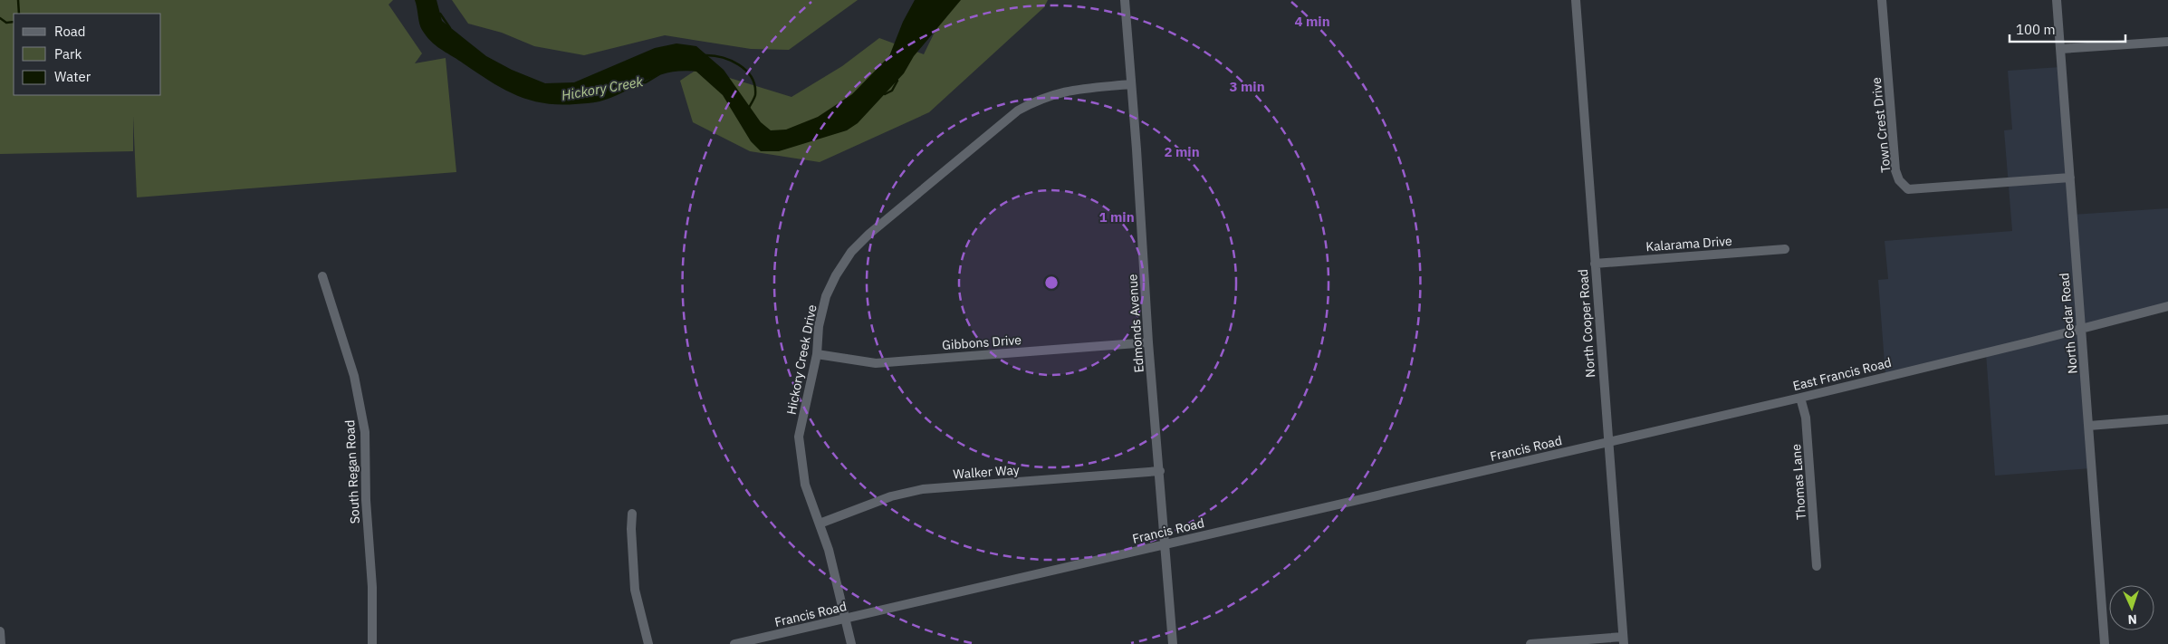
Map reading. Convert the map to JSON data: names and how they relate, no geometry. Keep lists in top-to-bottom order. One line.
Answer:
{"streets":{"street":["Town Crest Drive","Kalarama Drive","Edmonds Avenue","North Cooper Road","North Cedar Road","Gibbons Drive","Hickory Creek Drive","East Francis Road","Francis Road","South Regan Road","Walker Way","Thomas Lane"]},"crossings":[["Town Crest Drive","North Cedar Road"],["Kalarama Drive","North Cooper Road"],["Edmonds Avenue","Gibbons Drive"],["Edmonds Avenue","Hickory Creek Drive"],["Edmonds Avenue","Francis Road"],["Edmonds Avenue","Walker Way"],["North Cooper Road","East Francis Road"],["North Cooper Road","Francis Road"],["North Cedar Road","East Francis Road"],["Gibbons Drive","Hickory Creek Drive"],["Hickory Creek Drive","Francis Road"],["Hickory Creek Drive","Walker Way"],["East Francis Road","Francis Road"],["East Francis Road","Thomas Lane"]],"water":["Hickory Creek"],"legend":["Road","Park","Water"],"scale_bar":"100 m","north":"bottom","rings":["4 min","3 min","2 min","1 min"]}
